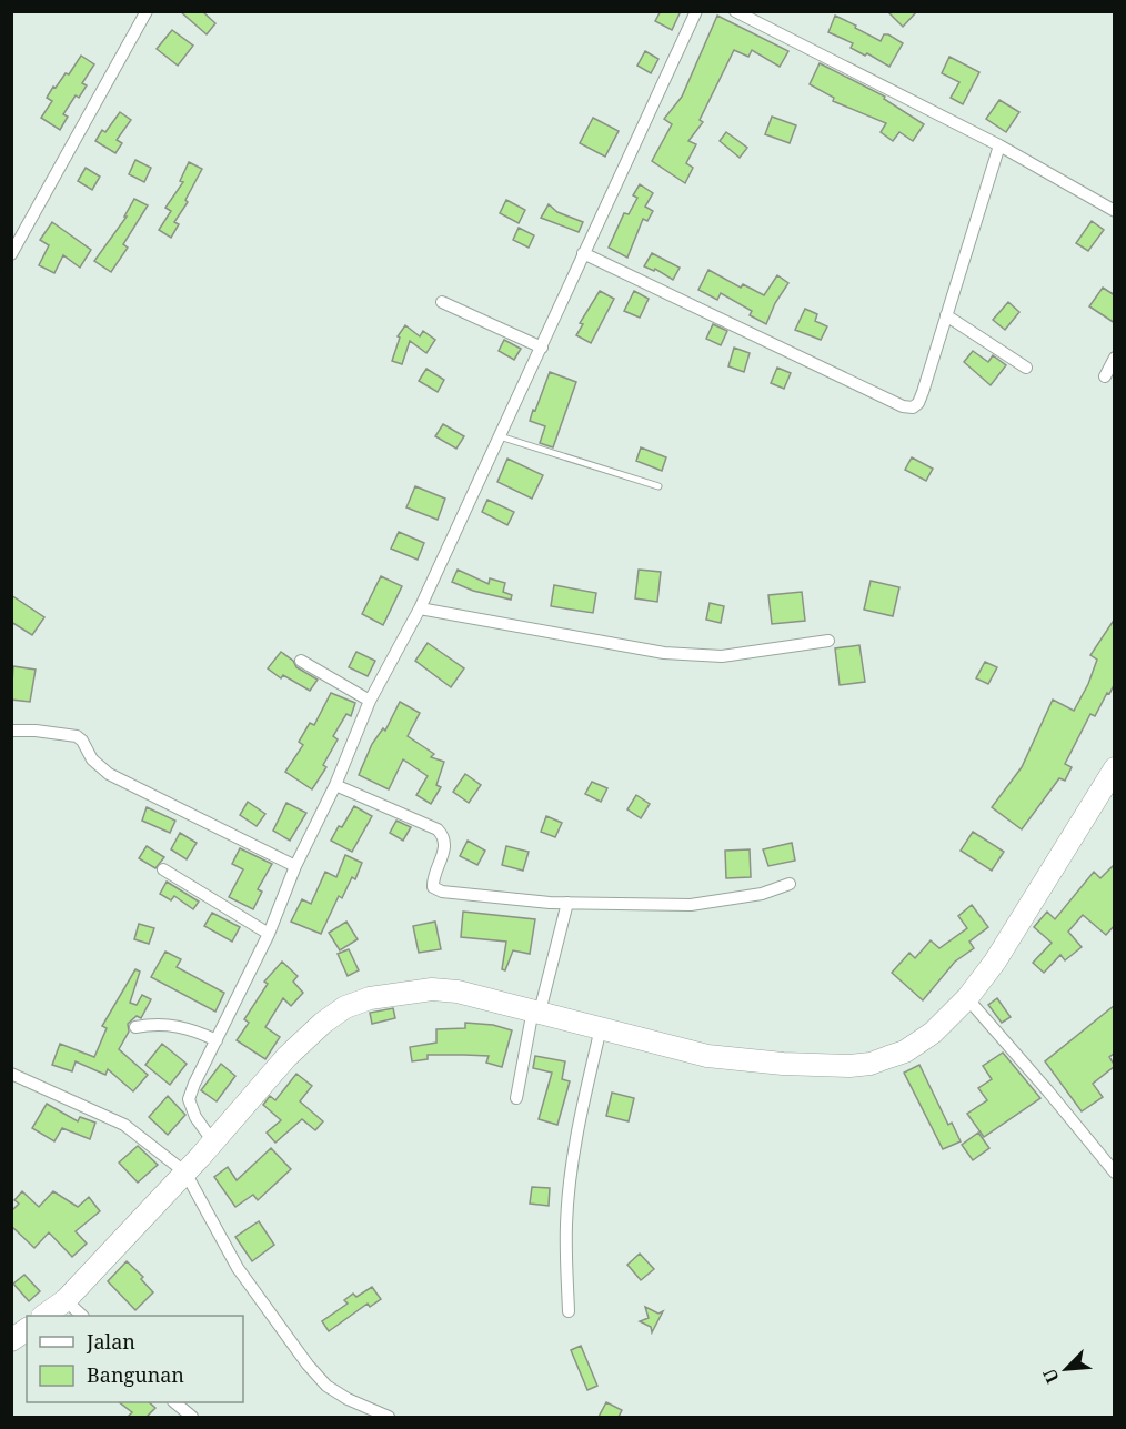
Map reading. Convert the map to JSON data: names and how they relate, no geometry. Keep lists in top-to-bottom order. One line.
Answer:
{"legend":["Jalan","Bangunan"],"north":"bottom left"}
